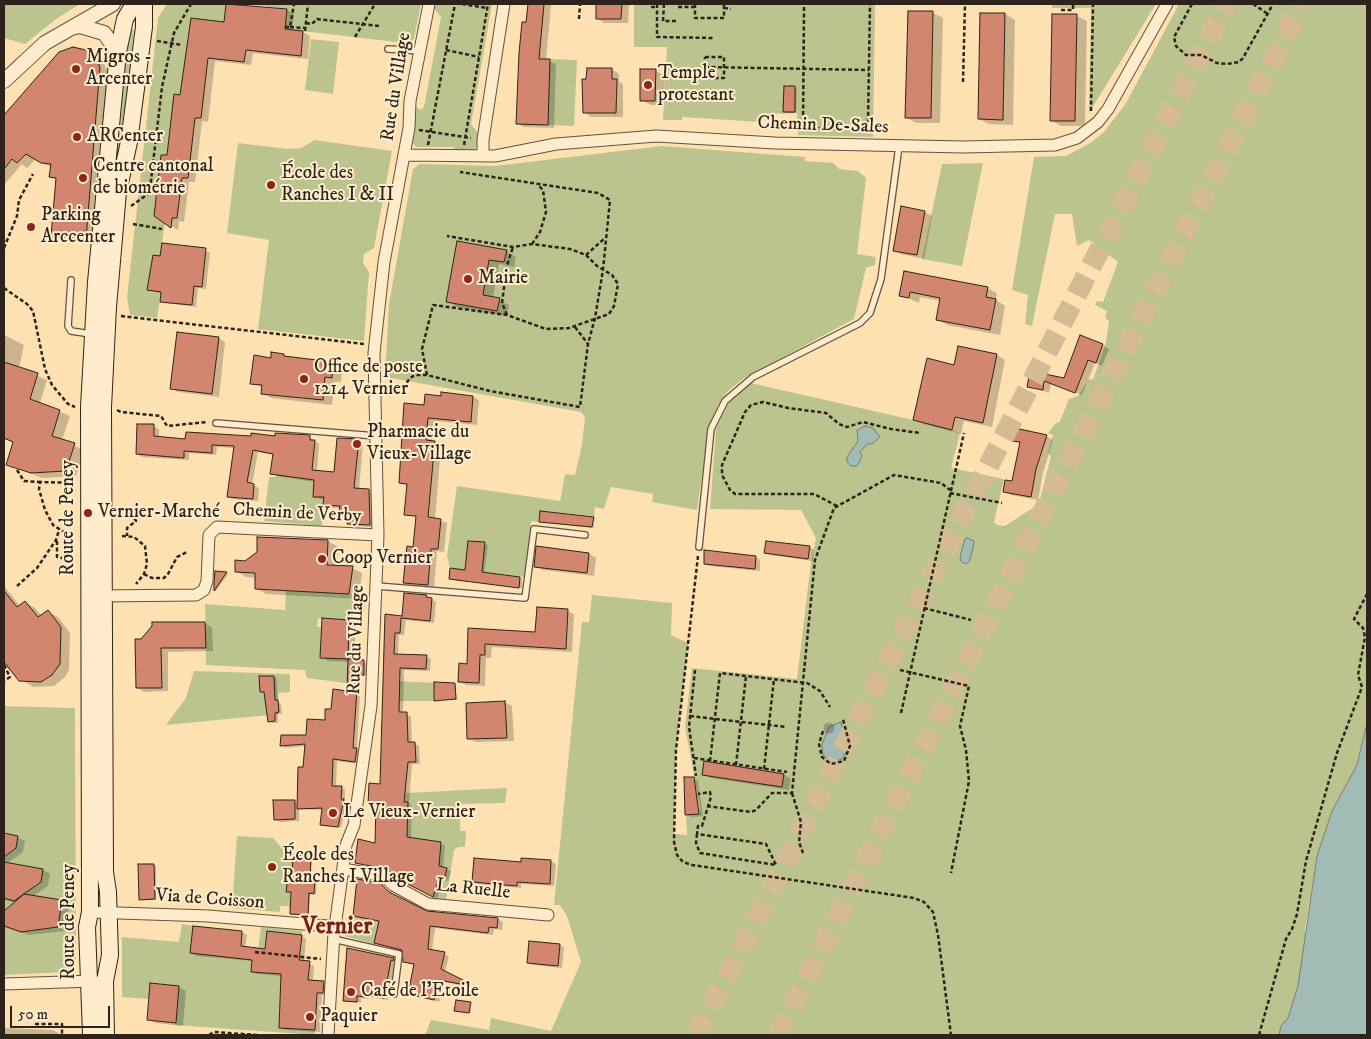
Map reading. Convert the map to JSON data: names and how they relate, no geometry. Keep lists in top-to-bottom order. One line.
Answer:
{"streets":{"main road":["Route de Peney"],"street":["Rue du Village","Chemin De-Sales","Chemin de Verby","La Ruelle","Via de Coisson"]},"crossings":[["Rue du Village","Chemin De-Sales"],["Rue du Village","Chemin de Verby"],["Rue du Village","La Ruelle"],["Rue du Village","Via de Coisson"],["Chemin de Verby","Route de Peney"],["Route de Peney","Via de Coisson"]],"districts":["Vernier"],"places":["Migros - Arcenter","Temple protestant","ARCenter","Centre cantonal de biométrie","École des Ranches I & II","Parking Arccenter","Mairie","Office de poste 1214 Vernier","Pharmacie du Vieux-Village","Vernier-Marché","Coop Vernier","Le Vieux-Vernier","École des Ranches I Village","Café de l'Etoile","Paquier"],"scale_bar":"50 m"}
